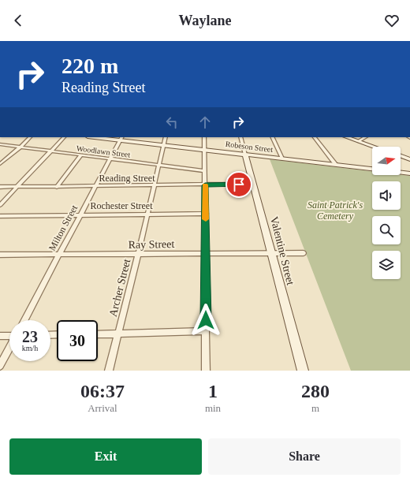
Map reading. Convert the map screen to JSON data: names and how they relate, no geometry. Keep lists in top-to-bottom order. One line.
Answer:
{"streets":{"main road":["Robeson Street","Valentine Street"],"street":["Woodlawn Street","Reading Street","Rochester Street","Milton Street","Ray Street","Archer Street"]},"crossings":[["Robeson Street","Milton Street"],["Robeson Street","Valentine Street"],["Robeson Street","Archer Street"],["Woodlawn Street","Milton Street"],["Woodlawn Street","Archer Street"],["Reading Street","Milton Street"],["Reading Street","Valentine Street"],["Reading Street","Archer Street"],["Rochester Street","Milton Street"],["Rochester Street","Archer Street"],["Milton Street","Ray Street"],["Ray Street","Valentine Street"],["Ray Street","Archer Street"]],"parks":["Saint Patrick's Cemetery"],"north":"right","page":{"header":"Waylane","turn":["220 m","Reading Street"],"speed":"23 km/h","limit":"30","eta":["06:37","Arrival","1","min","280","m"],"buttons":["Exit","Share"]}}
